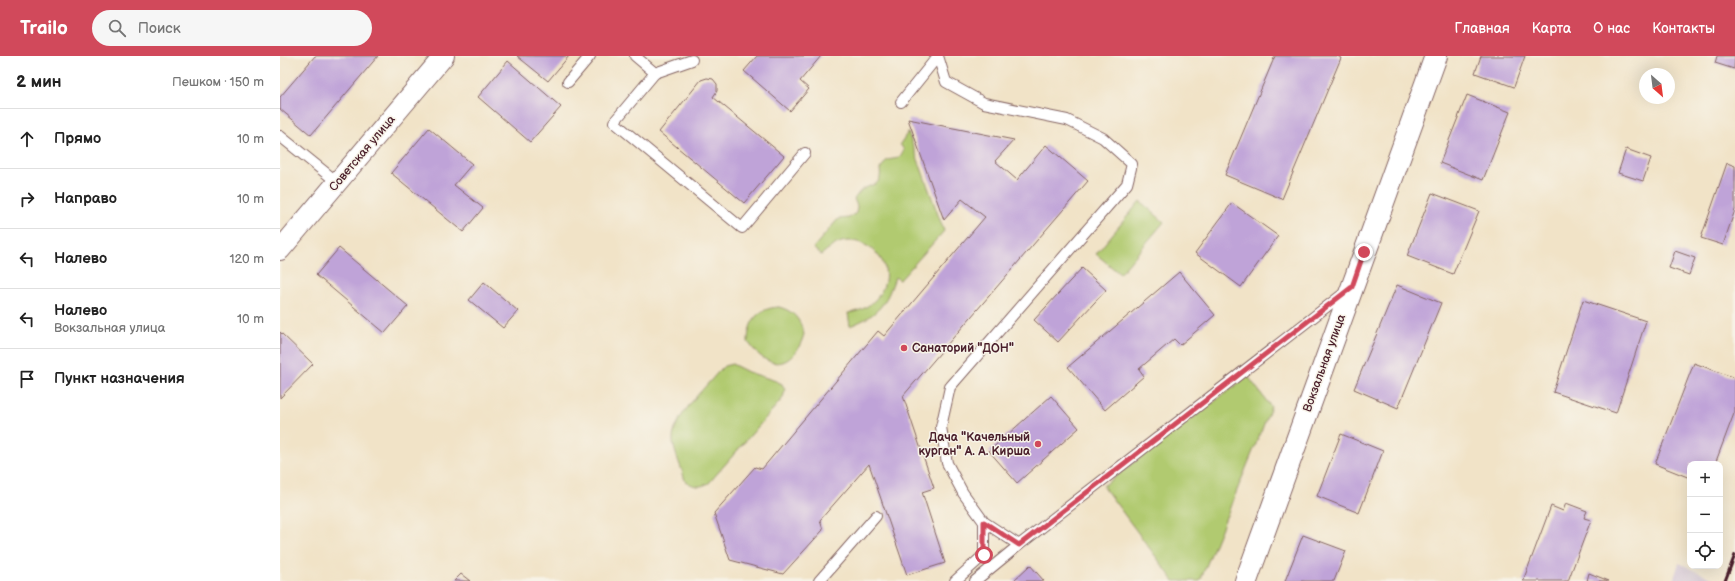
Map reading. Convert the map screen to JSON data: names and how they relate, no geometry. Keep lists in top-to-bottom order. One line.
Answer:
{"streets":{"main road":["Вокзальная улица"],"street":["Советская улица"]},"places":["Санаторий \"ДОН\"","Дача \"Качельный курган\" А. А. Кирша"],"north":"bottom right","page":{"header":"Trailo","search":"Поиск","nav":["Главная","Карта","О нас","Контакты"],"heading":["2 мин","Пешком · 150 m"],"list":[["Прямо","10 m"],["Направо","10 m"],["Налево","120 m"],["Налево","Вокзальная улица","10 m"],"Пункт назначения"],"map_buttons":["+","−"]}}
